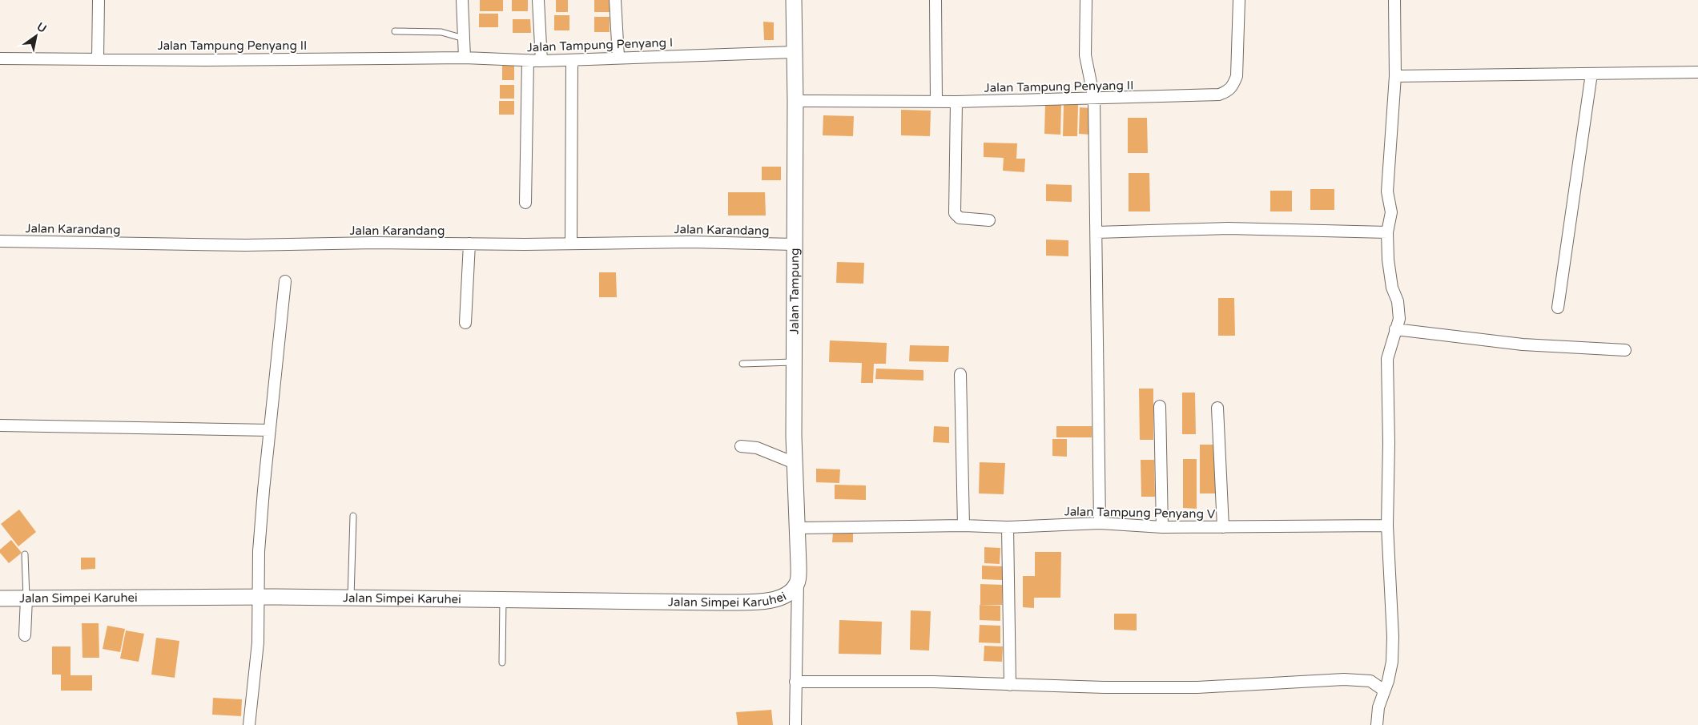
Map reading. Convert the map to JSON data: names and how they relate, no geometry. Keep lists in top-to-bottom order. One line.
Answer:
{"streets":{"main road":["Jalan Tampung","Jalan Simpei Karuhei"],"street":["Jalan Tampung Penyang I","Jalan Tampung Penyang II","Jalan Karandang","Jalan Tampung Penyang V"]},"crossings":[["Jalan Tampung Penyang I","Jalan Tampung Penyang II"],["Jalan Tampung Penyang I","Jalan Tampung"],["Jalan Tampung Penyang II","Jalan Tampung"],["Jalan Karandang","Jalan Tampung"],["Jalan Tampung","Jalan Tampung Penyang V"],["Jalan Tampung","Jalan Simpei Karuhei"]],"north":"top right"}
